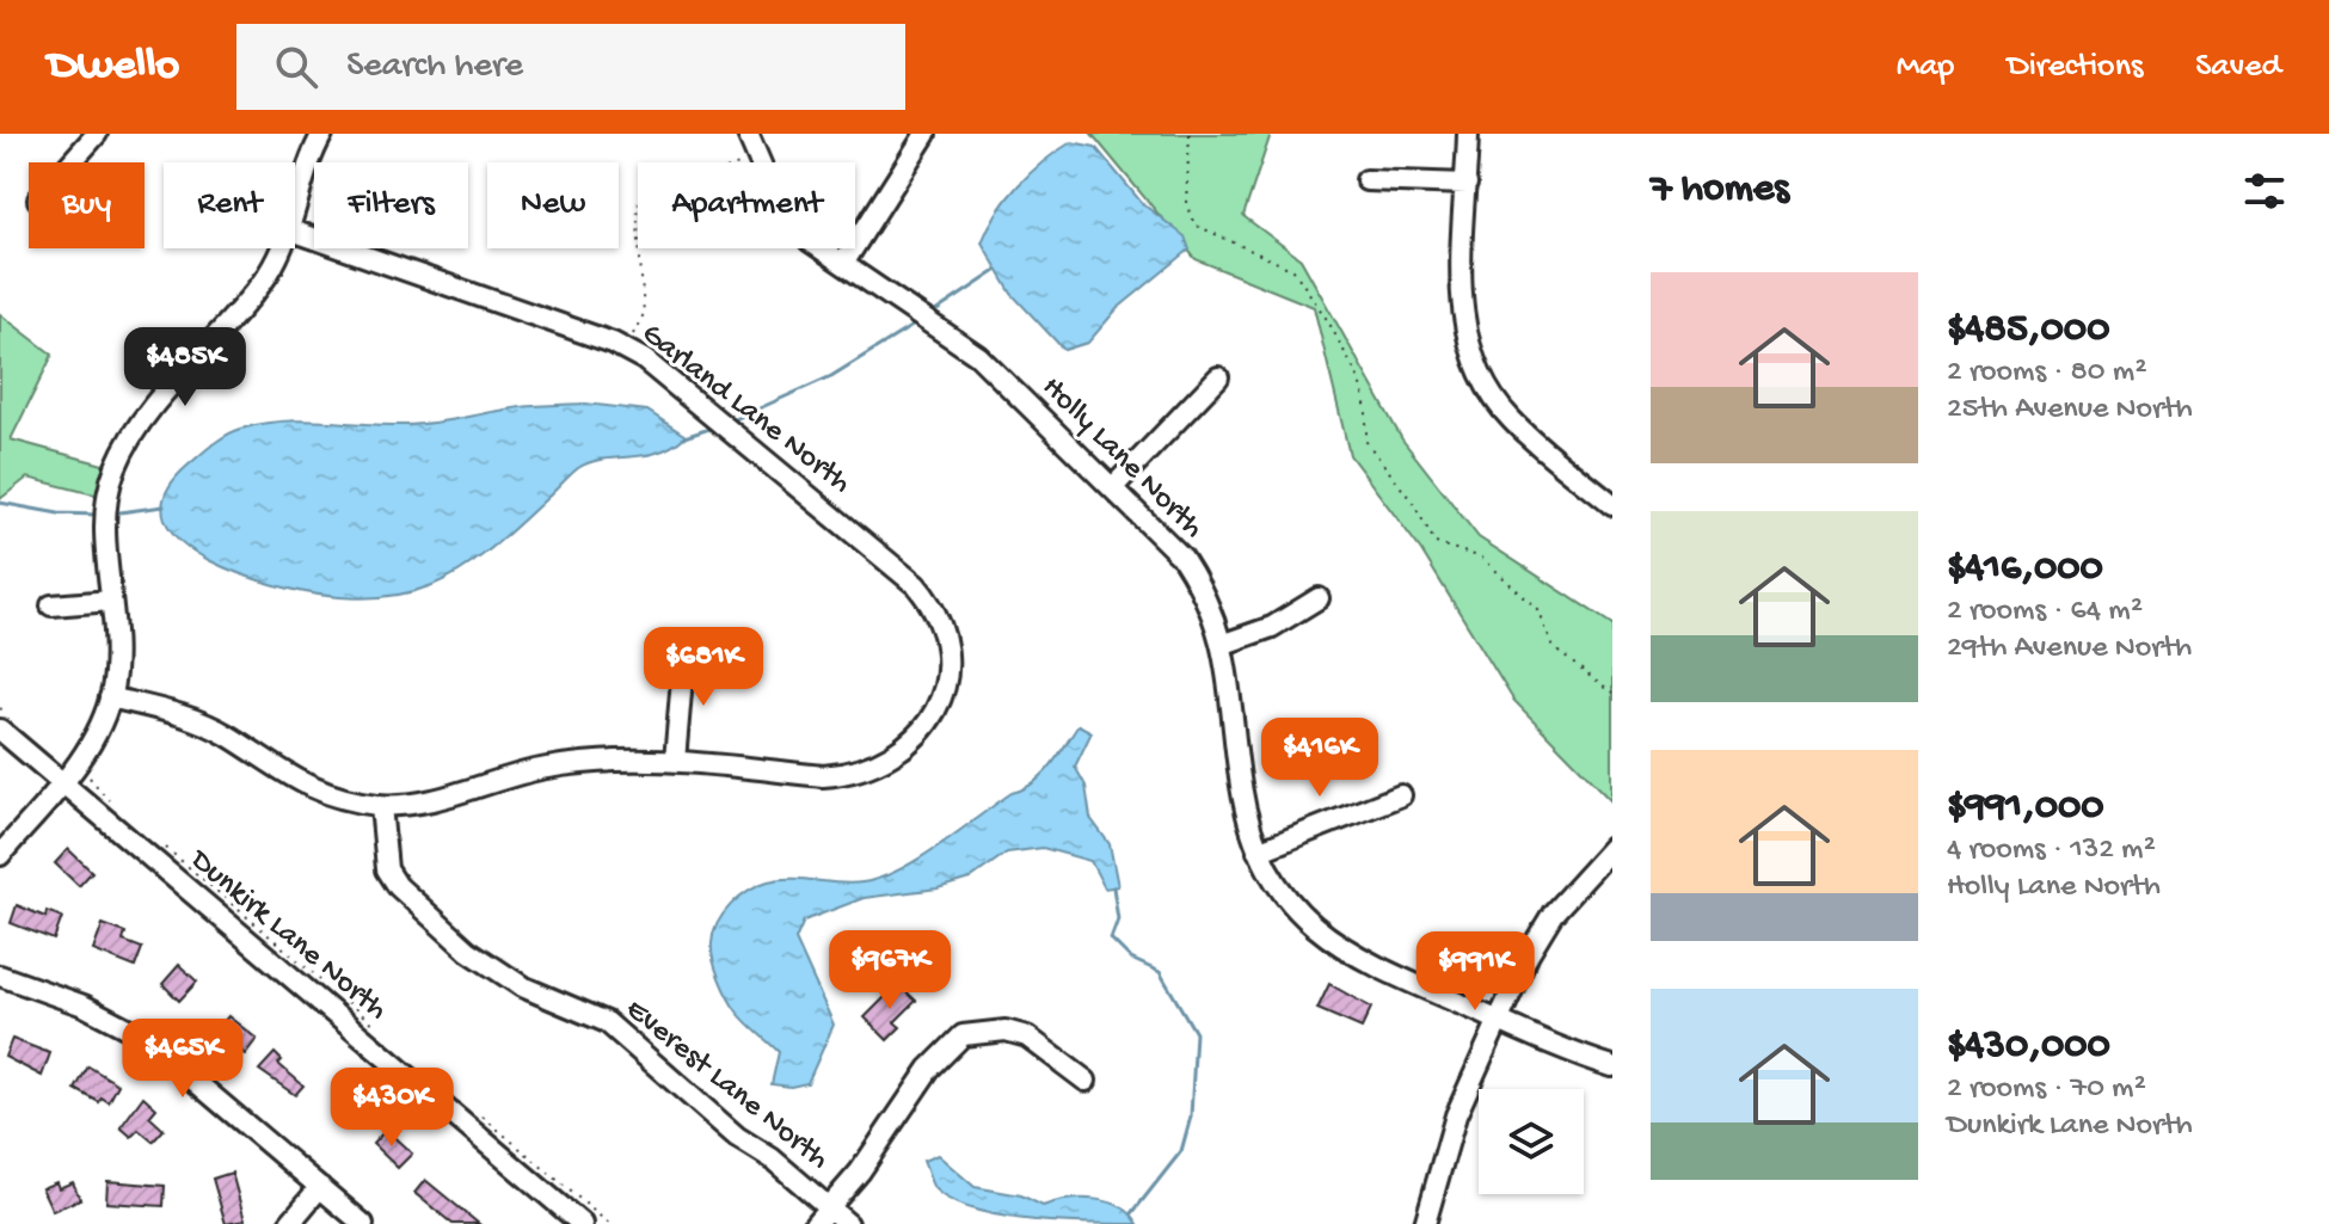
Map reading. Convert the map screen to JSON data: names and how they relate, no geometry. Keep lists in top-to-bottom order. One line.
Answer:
{"streets":{"street":["Garland Lane North","Holly Lane North","Dunkirk Lane North","Everest Lane North"]},"page":{"header":"Dwello","search":"Search here","nav":["Map","Directions","Saved"],"heading":"7 homes","chip":["Buy","Rent","Filters","New","Apartment"],"list":[{"name":"$485,000","note":"2 rooms · 80 m² · 25th Avenue North"},{"name":"$416,000","note":"2 rooms · 64 m² · 29th Avenue North"},{"name":"$991,000","note":"4 rooms · 132 m² · Holly Lane North"},{"name":"$430,000","note":"2 rooms · 70 m² · Dunkirk Lane North"}],"price":["$485K","$681K","$416K","$967K","$991K","$465K","$430K"]}}
